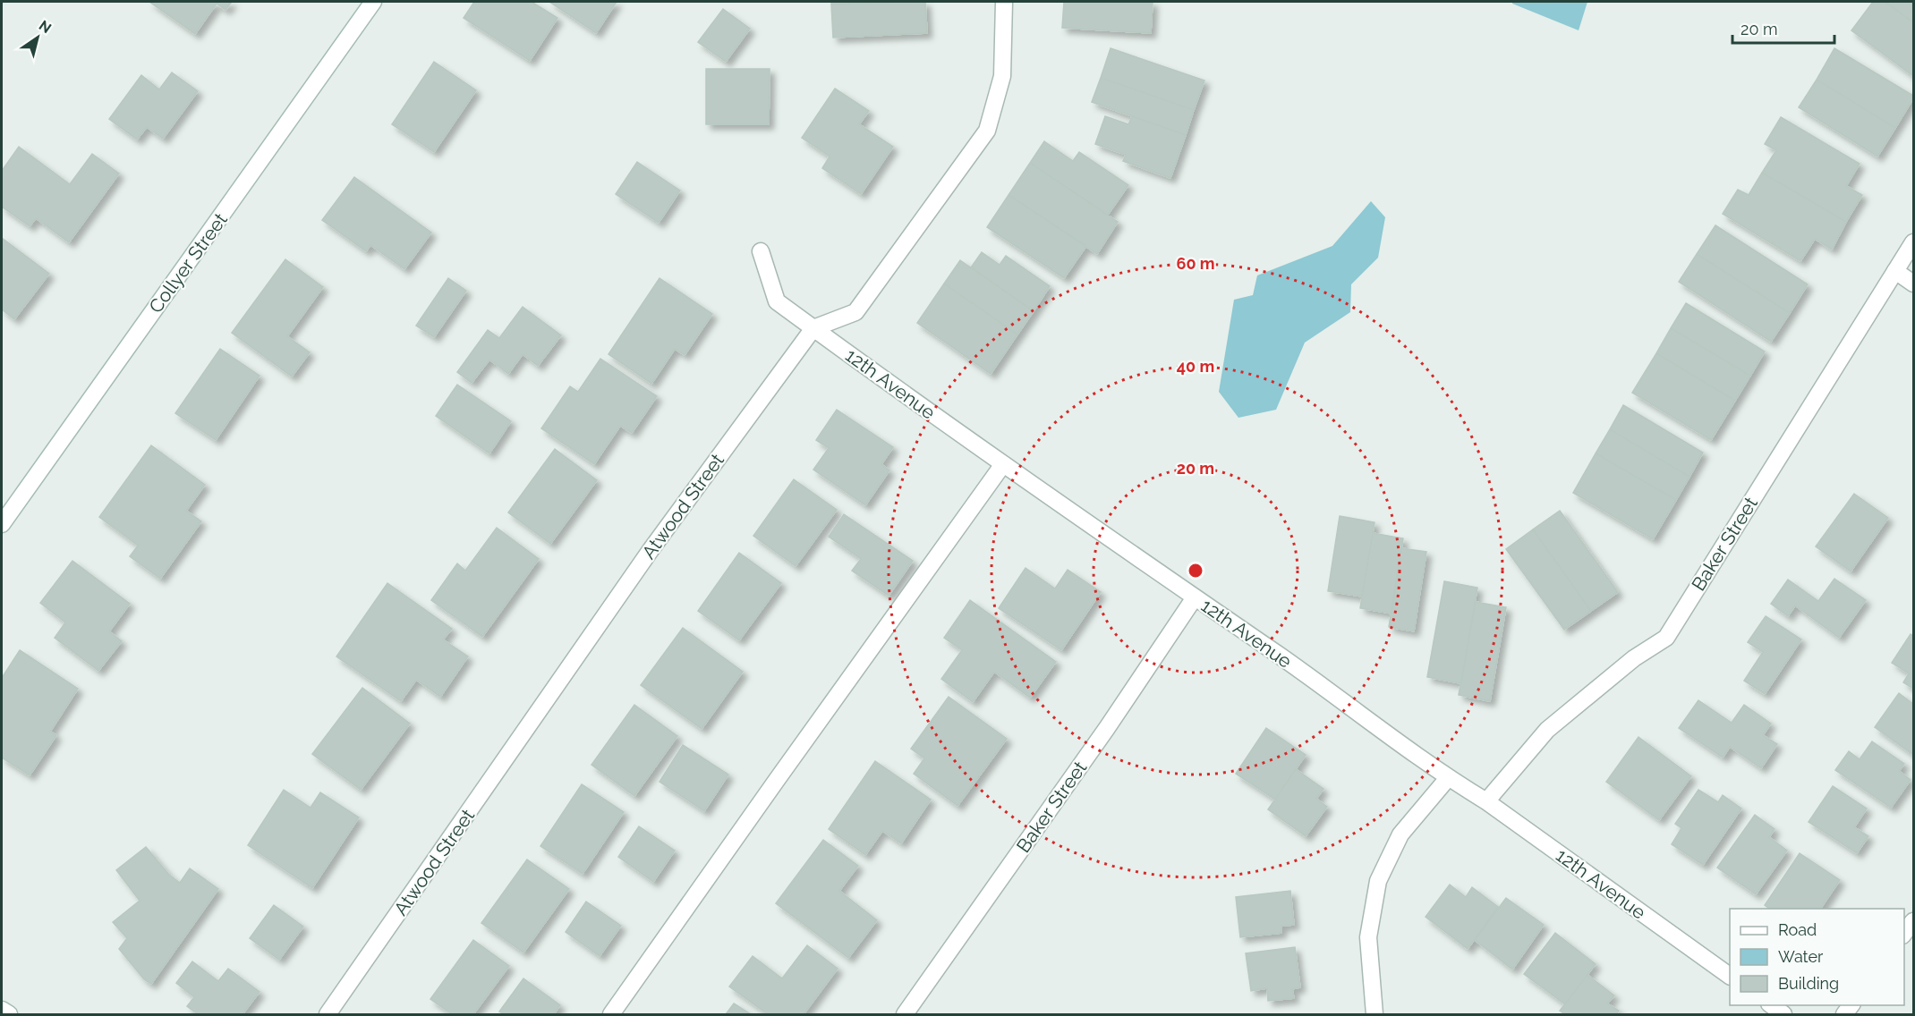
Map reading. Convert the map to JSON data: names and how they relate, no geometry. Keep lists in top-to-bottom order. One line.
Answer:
{"streets":{"street":["Collyer Street","12th Avenue","Atwood Street","Baker Street"]},"crossings":[["12th Avenue","Atwood Street"],["12th Avenue","Baker Street"]],"legend":["Road","Water","Building"],"scale_bar":"20 m","north":"top right","rings":["60 m","40 m","20 m"]}
